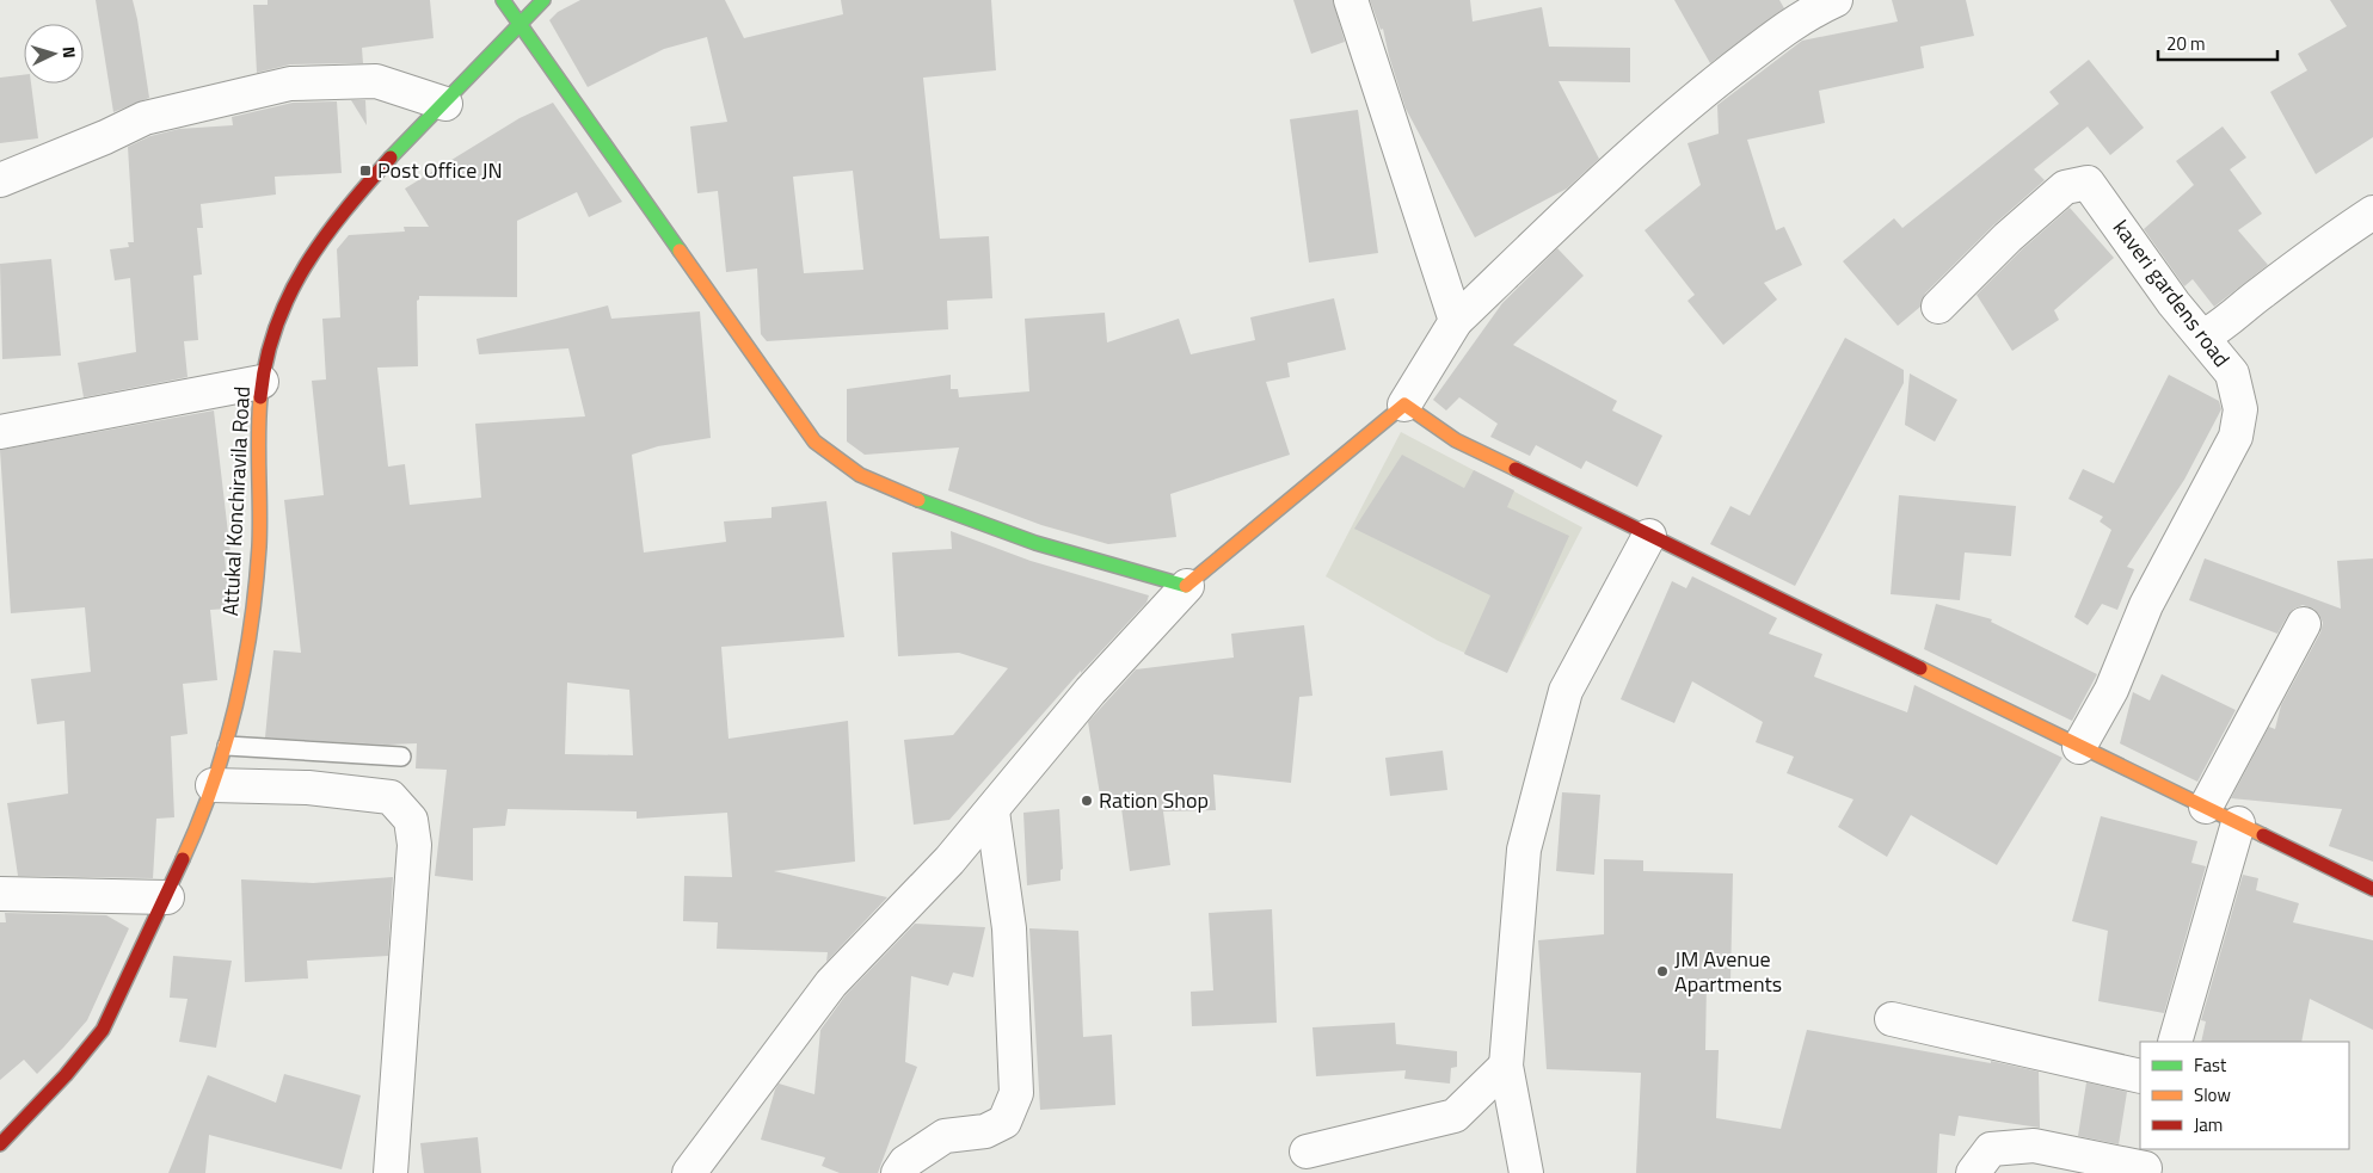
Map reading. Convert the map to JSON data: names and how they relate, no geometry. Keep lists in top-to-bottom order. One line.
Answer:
{"streets":{"street":["kaveri gardens road","Attukal Konchiravila Road"]},"places":{"transit":["Post Office JN"],"other":["Ration Shop","JM Avenue Apartments"]},"legend":["Fast","Slow","Jam"],"scale_bar":"20 m","north":"right"}
